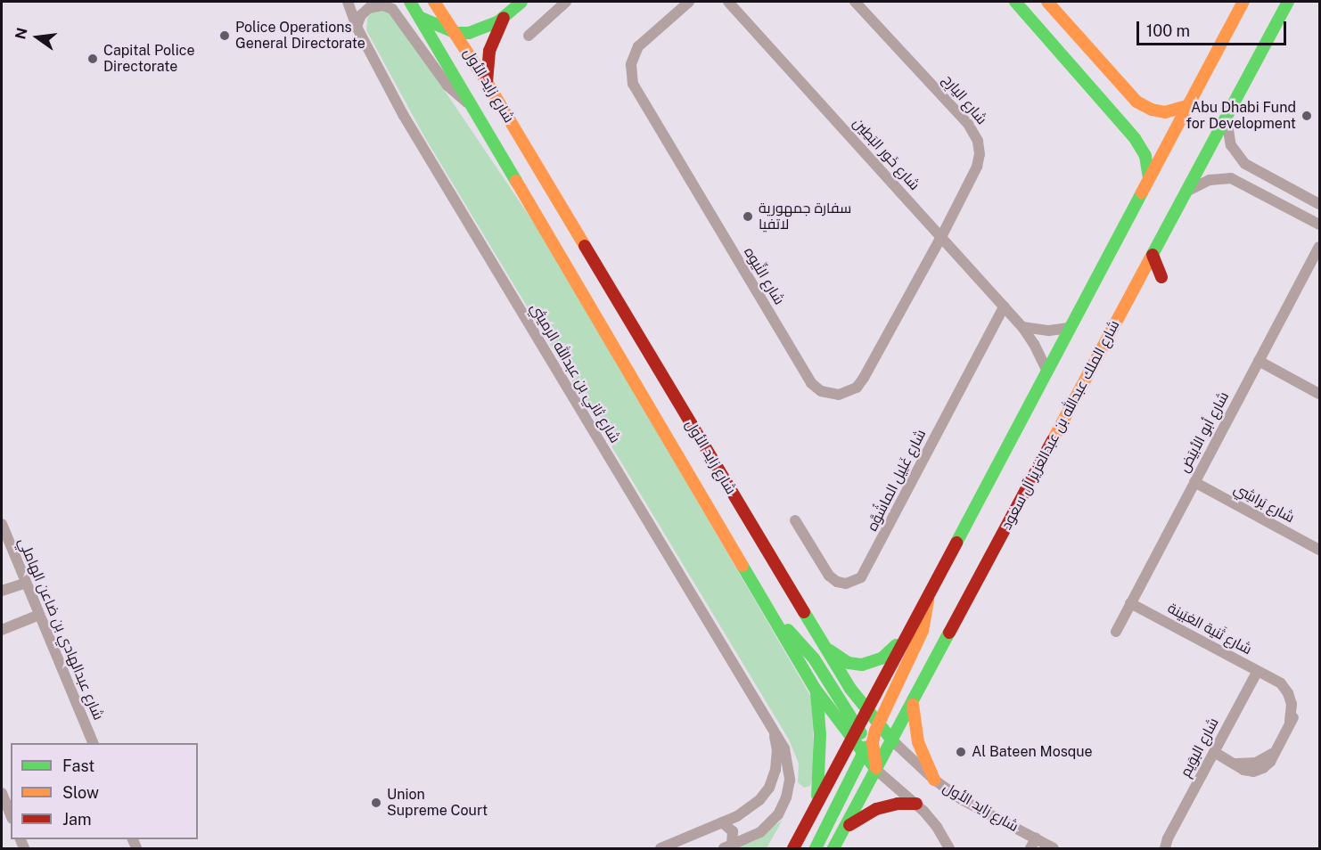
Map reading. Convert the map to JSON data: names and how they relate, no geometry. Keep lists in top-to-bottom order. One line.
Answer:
{"streets":{"main road":["شارع زايد الأول","شارع الملك عبدالله بن عبدالعزيز آل سعود"],"street":["شارع اليارِح","شارع خَور البَطِين","شارع النِّيوه","شارع ثاني بن عبدالله الرميثي","شارع أبو الأبيَض","شارع غَلِيل الماشُوَّه","شارع بَراشِي","شارع عبدالهادي بن ضاعن الهاملي","شارع ثَنية الغبَينة","شارع البوَيم"]},"crossings":[["شارع زايد الأول","شارع الملك عبدالله بن عبدالعزيز آل سعود"],["شارع اليارِح","شارع خَور البَطِين"],["شارع اليارِح","شارع النِّيوه"],["شارع خَور البَطِين","شارع النِّيوه"],["شارع خَور البَطِين","شارع غَلِيل الماشُوَّه"],["شارع أبو الأبيَض","شارع بَراشِي"],["شارع أبو الأبيَض","شارع ثَنية الغبَينة"],["شارع ثَنية الغبَينة","شارع البوَيم"]],"places":["Police Operations General Directorate","Capital Police Directorate","Abu Dhabi Fund for Development","سفارة جمهورية لاتفيا","Al Bateen Mosque","Union Supreme Court"],"legend":["Fast","Slow","Jam"],"scale_bar":"100 m","north":"left"}
